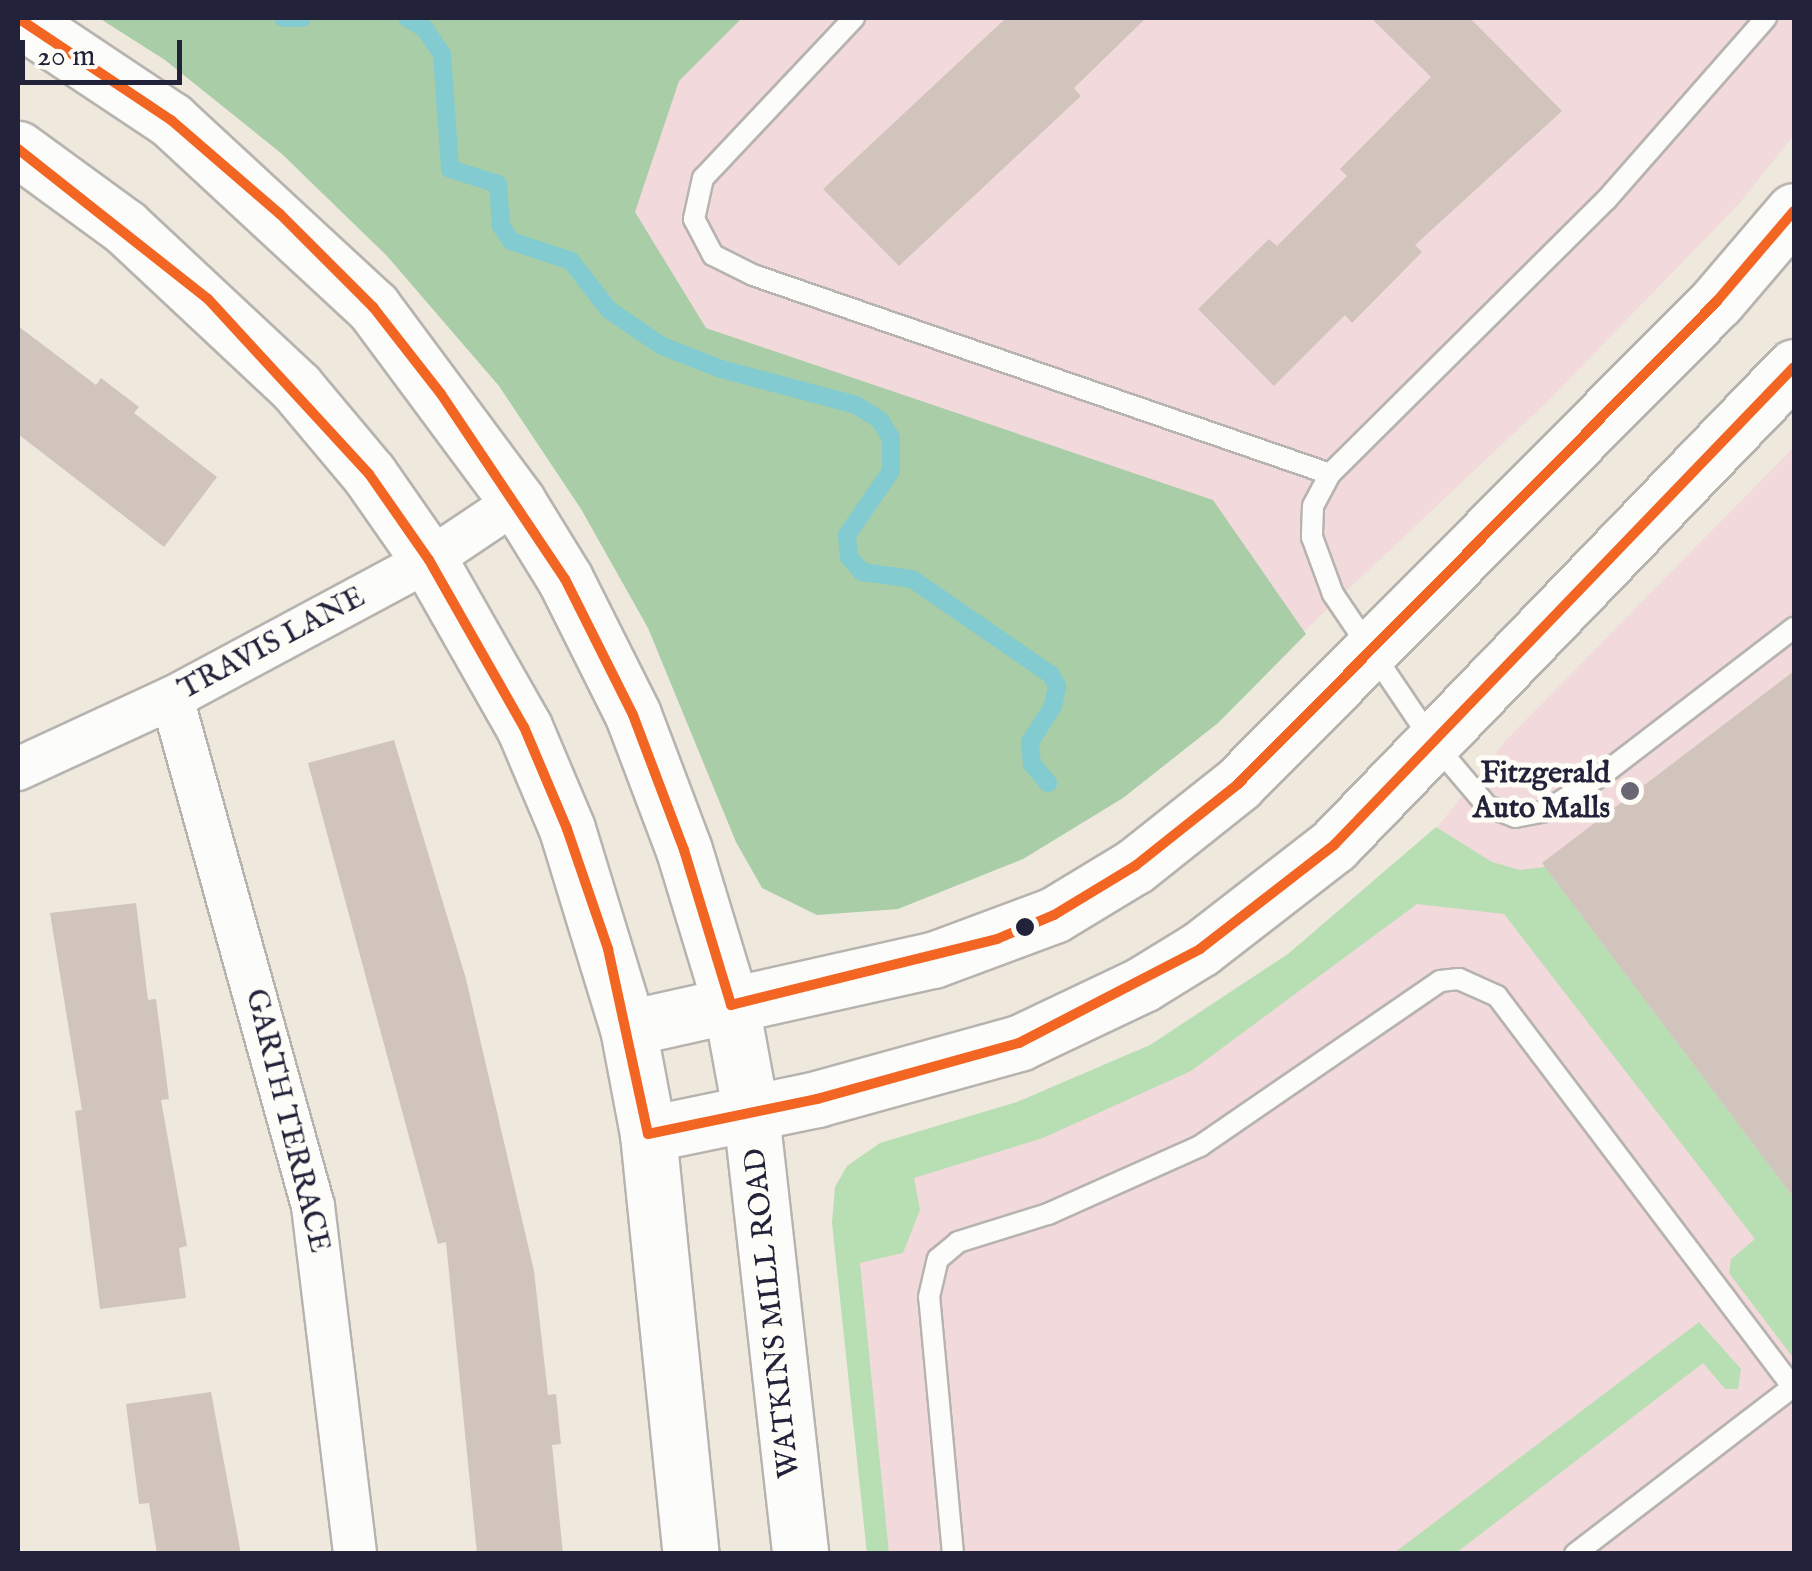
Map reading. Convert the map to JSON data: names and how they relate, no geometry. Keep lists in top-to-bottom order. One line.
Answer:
{"streets":{"street":["TRAVIS LANE","GARTH TERRACE","WATKINS MILL ROAD"]},"crossings":[["TRAVIS LANE","GARTH TERRACE"],["TRAVIS LANE","WATKINS MILL ROAD"]],"places":["Fitzgerald Auto Malls"],"scale_bar":"20 m"}
